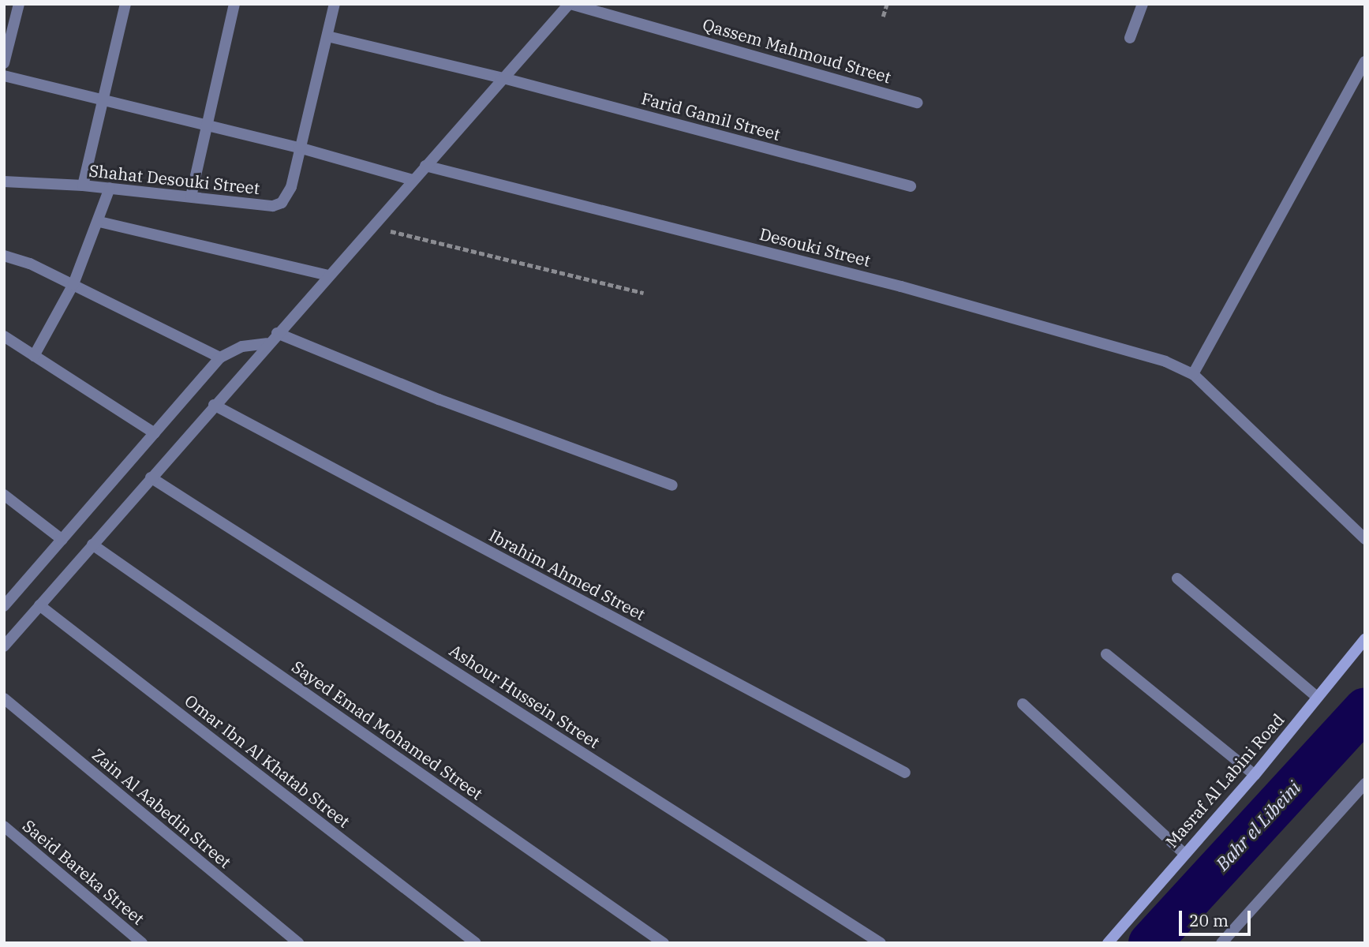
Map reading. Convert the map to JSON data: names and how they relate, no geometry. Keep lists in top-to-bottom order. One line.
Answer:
{"streets":{"street":["Qassem Mahmoud Street","Farid Gamil Street","Shahat Desouki Street","Desouki Street","Ibrahim Ahmed Street","Ashour Hussein Street","Sayed Emad Mohamed Street","Omar Ibn Al Khatab Street","Masraf Al Labini Road","Zain Al Aabedin Street","Saeid Bareka Street"]},"water":["Bahr el Libeini"],"scale_bar":"20 m"}
